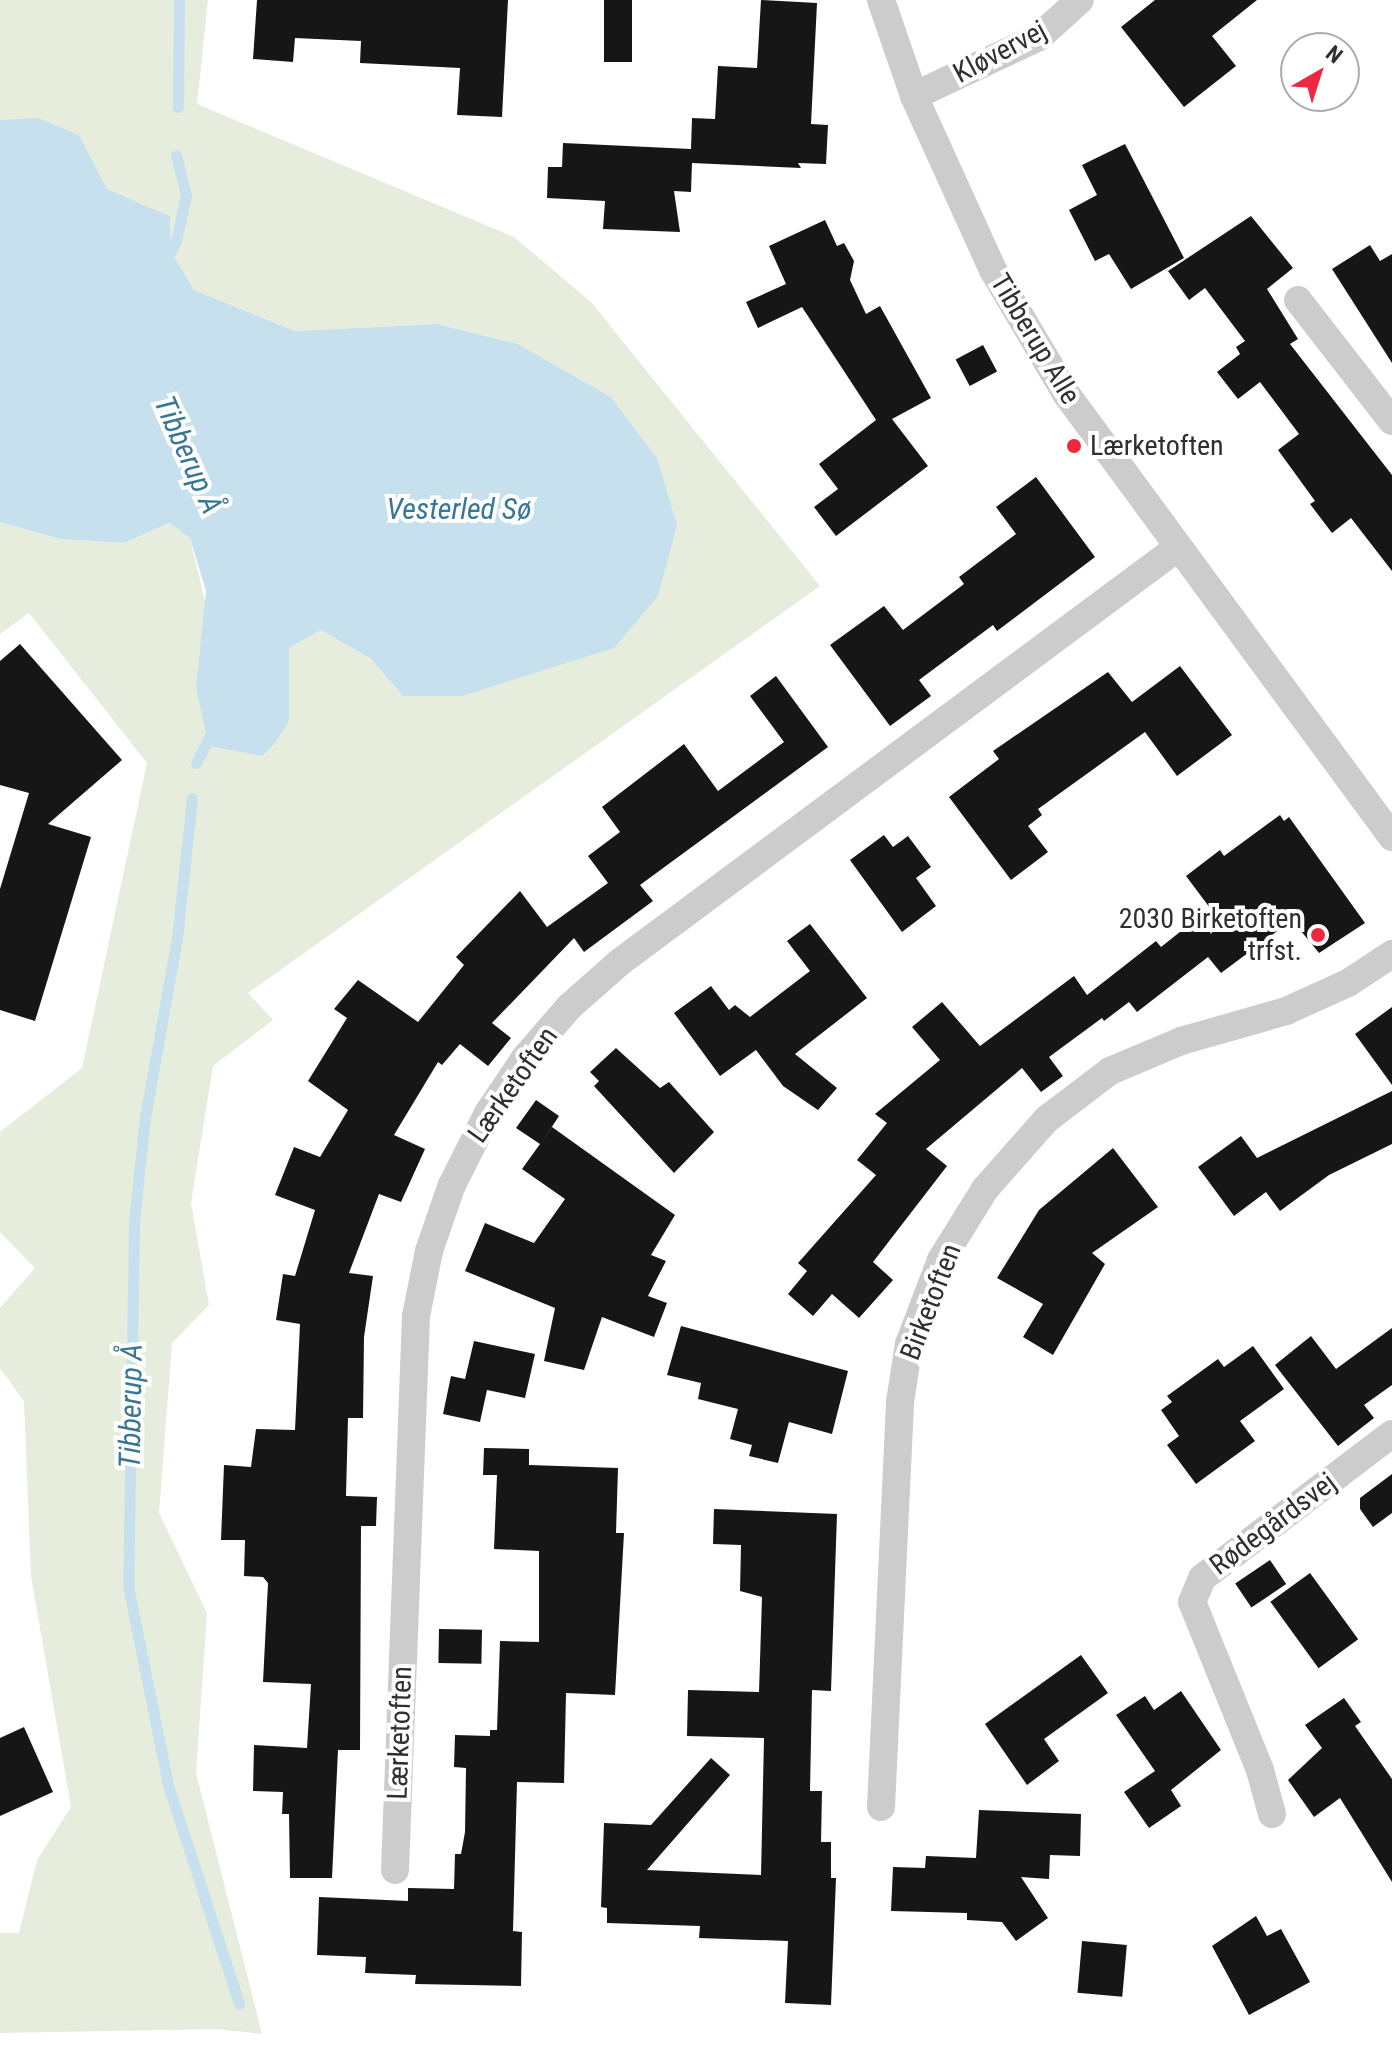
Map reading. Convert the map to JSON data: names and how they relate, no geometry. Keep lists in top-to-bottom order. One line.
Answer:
{"streets":{"street":["Kløvervej","Tibberup Alle","Lærketoften","Birketoften","Rødegårdsvej"]},"crossings":[["Kløvervej","Tibberup Alle"],["Tibberup Alle","Lærketoften"]],"water":["Tibberup Å","Vesterled Sø"],"places":["Lærketoften","2030 Birketoften trfst."],"north":"top right"}
